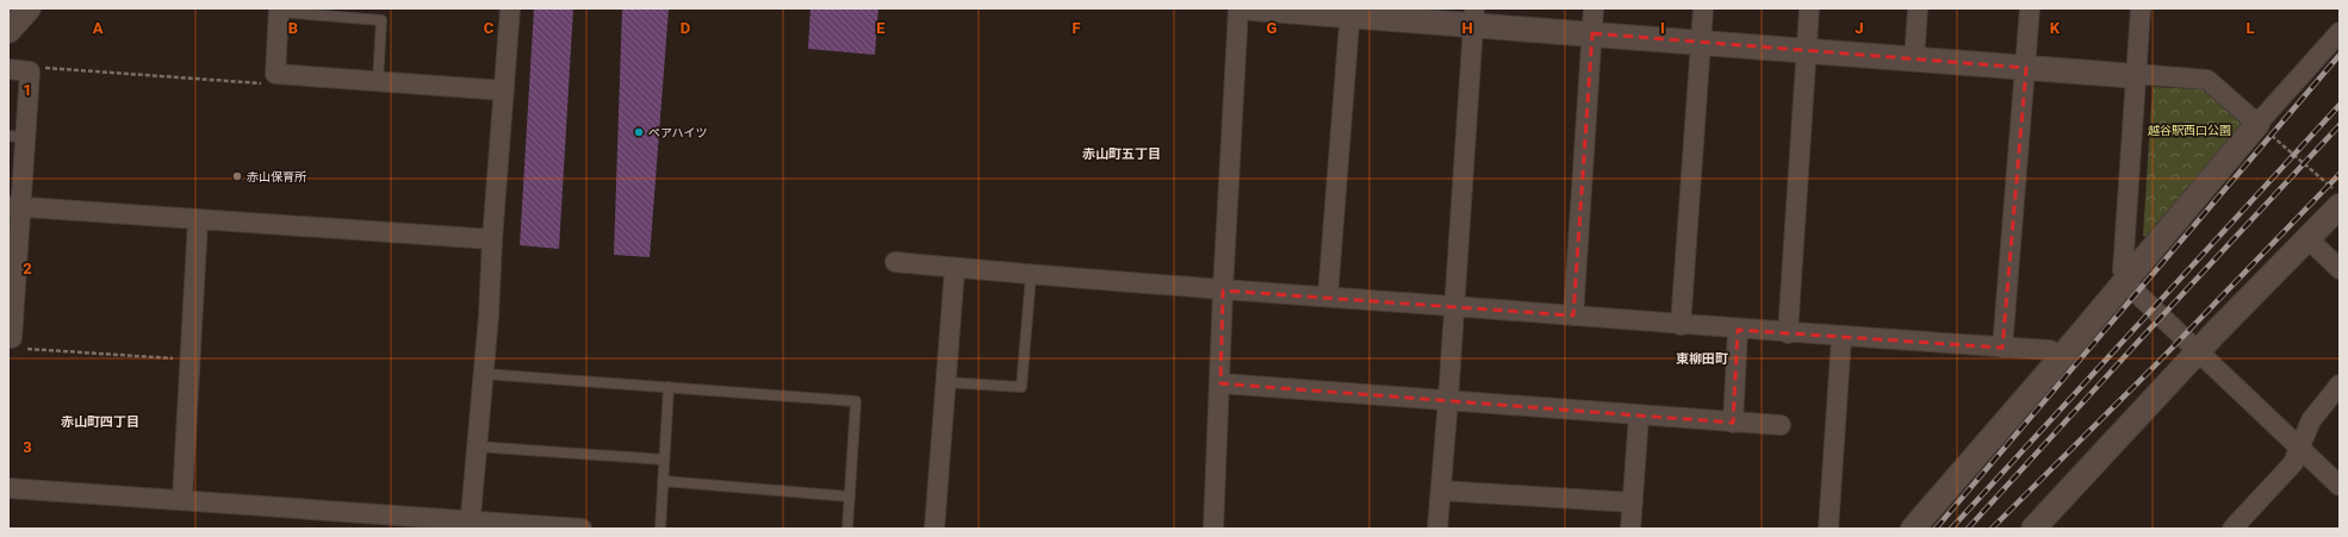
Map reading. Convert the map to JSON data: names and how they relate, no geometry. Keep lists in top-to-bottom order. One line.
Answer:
{"districts":["赤山町五丁目","東柳田町","赤山町四丁目"],"parks":["越谷駅西口公園"],"places":["ペアハイツ","赤山保育所"],"grid":{"columns":["A","B","C","D","E","F","G","H","I","J","K","L"],"rows":["1","2","3"]}}
